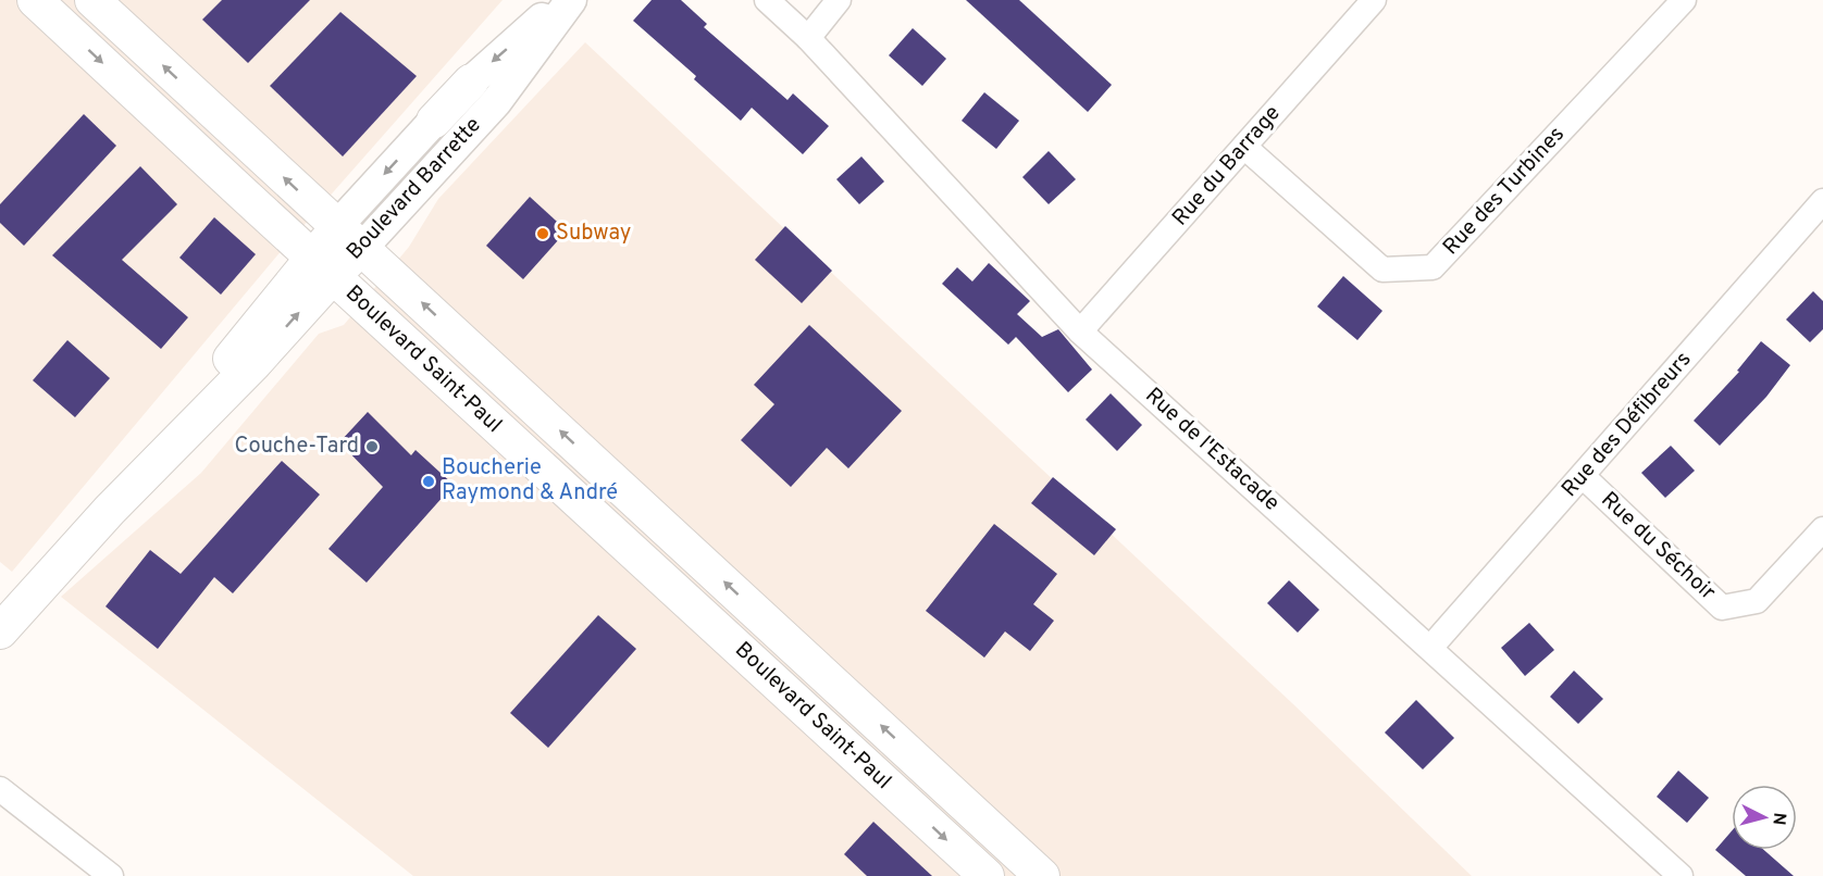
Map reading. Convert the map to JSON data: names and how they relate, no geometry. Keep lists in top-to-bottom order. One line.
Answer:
{"streets":{"main road":["Boulevard Barrette","Boulevard Saint-Paul"],"street":["Rue du Barrage","Rue des Turbines","Rue des Défibreurs","Rue de l'Estacade","Rue du Séchoir"]},"crossings":[["Rue du Barrage","Rue des Turbines"],["Rue du Barrage","Rue de l'Estacade"],["Boulevard Barrette","Boulevard Saint-Paul"],["Rue des Défibreurs","Rue de l'Estacade"],["Rue des Défibreurs","Rue du Séchoir"]],"places":["Subway","Couche-Tard","Boucherie Raymond & André"],"north":"right"}
